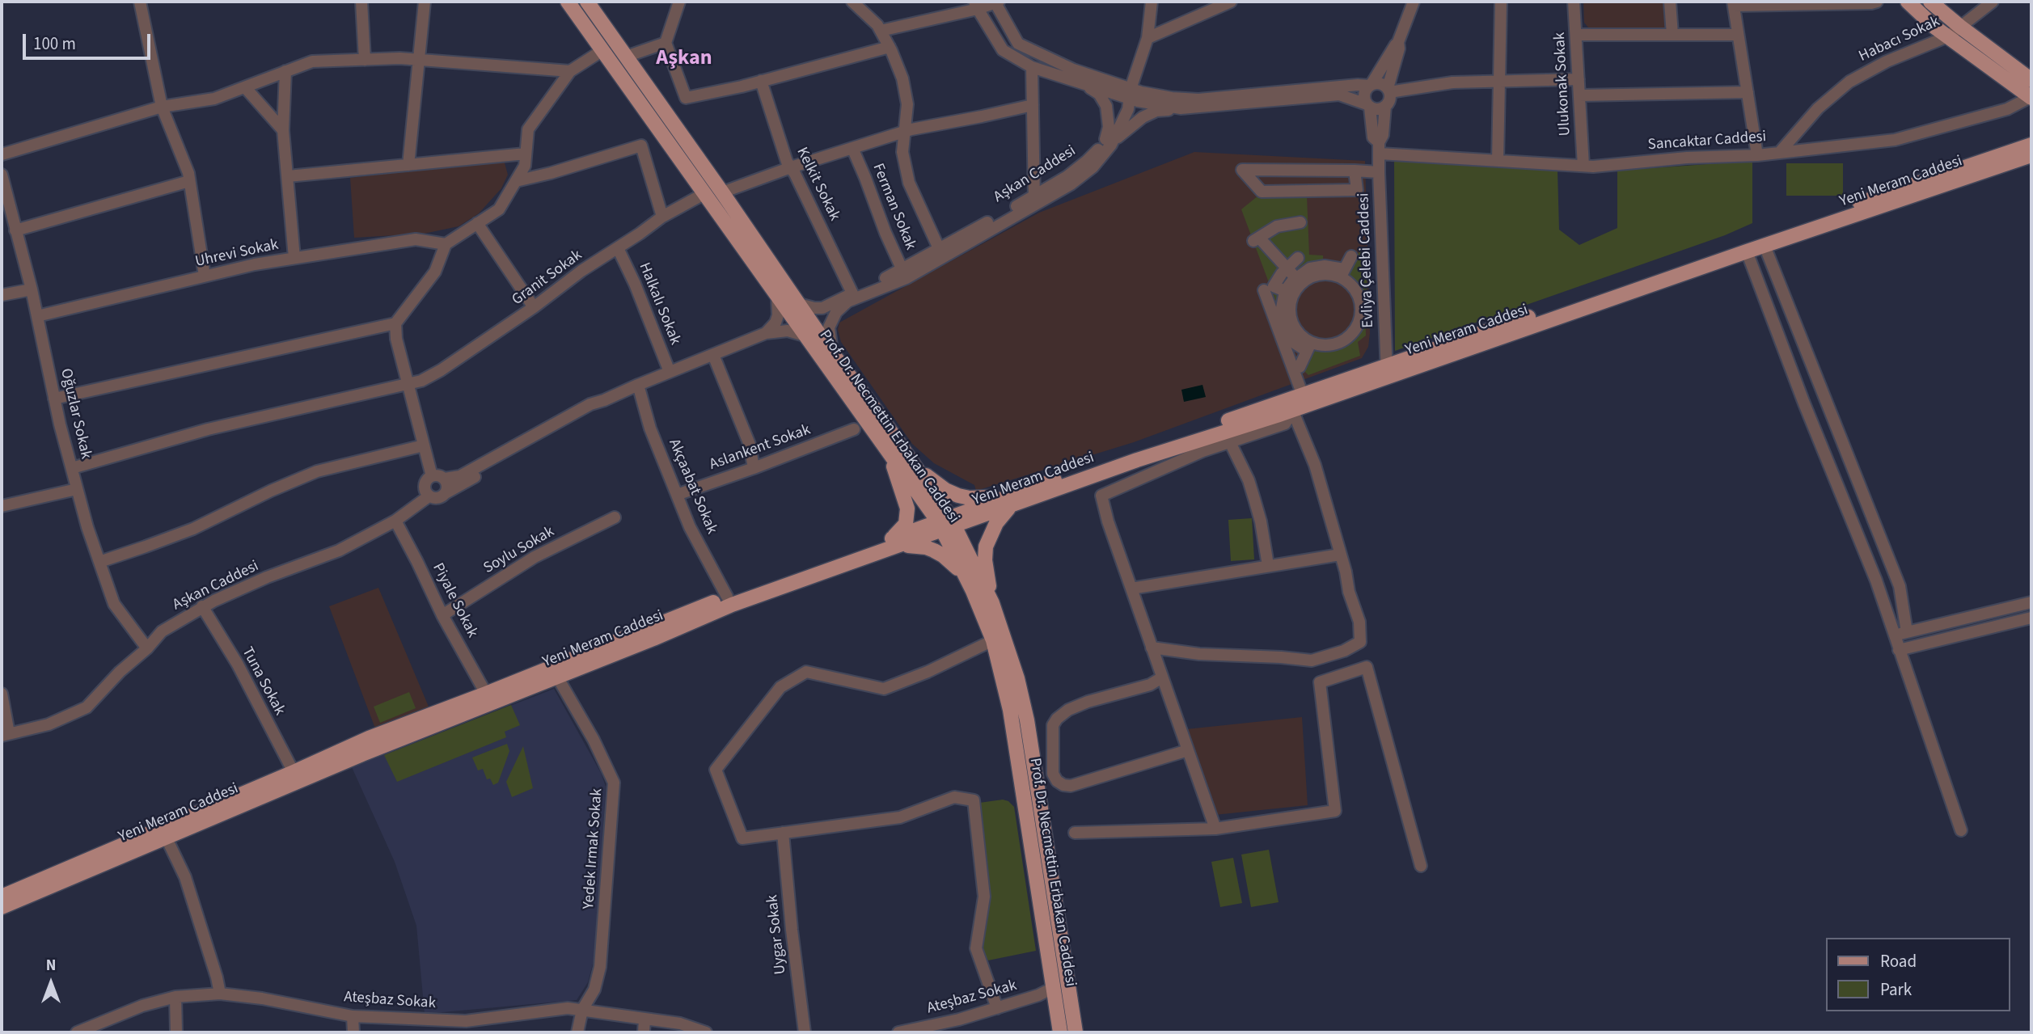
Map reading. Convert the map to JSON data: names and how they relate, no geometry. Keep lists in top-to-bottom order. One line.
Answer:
{"streets":{"main road":["Yeni Meram Caddesi","Prof. Dr. Necmettin Erbakan Caddesi"],"street":["Habacı Sokak","Ulukonak Sokak","Sancaktar Caddesi","Aşkan Caddesi","Kelkit Sokak","Ferman Sokak","Uhrevi Sokak","Evliya Çelebi Caddesi","Granit Sokak","Halkalı Sokak","Oğuzlar Sokak","Aslankent Sokak","Akçaabat Sokak","Soylu Sokak","Piyale Sokak","Tuna Sokak","Yedek Irmak Sokak","Uygar Sokak","Ateşbaz Sokak"]},"crossings":[["Habacı Sokak","Sancaktar Caddesi"],["Ulukonak Sokak","Sancaktar Caddesi"],["Sancaktar Caddesi","Evliya Çelebi Caddesi"],["Aşkan Caddesi","Kelkit Sokak"],["Aşkan Caddesi","Ferman Sokak"],["Aşkan Caddesi","Oğuzlar Sokak"],["Aşkan Caddesi","Prof. Dr. Necmettin Erbakan Caddesi"],["Aşkan Caddesi","Piyale Sokak"],["Aşkan Caddesi","Tuna Sokak"],["Yeni Meram Caddesi","Evliya Çelebi Caddesi"],["Yeni Meram Caddesi","Prof. Dr. Necmettin Erbakan Caddesi"],["Yeni Meram Caddesi","Akçaabat Sokak"],["Yeni Meram Caddesi","Piyale Sokak"],["Yeni Meram Caddesi","Tuna Sokak"],["Yeni Meram Caddesi","Yedek Irmak Sokak"],["Uhrevi Sokak","Oğuzlar Sokak"],["Granit Sokak","Halkalı Sokak"],["Granit Sokak","Oğuzlar Sokak"],["Granit Sokak","Prof. Dr. Necmettin Erbakan Caddesi"],["Prof. Dr. Necmettin Erbakan Caddesi","Ateşbaz Sokak"],["Aslankent Sokak","Akçaabat Sokak"],["Soylu Sokak","Piyale Sokak"],["Yedek Irmak Sokak","Ateşbaz Sokak"]],"districts":["Aşkan"],"legend":["Road","Park"],"scale_bar":"100 m","north":"top"}
